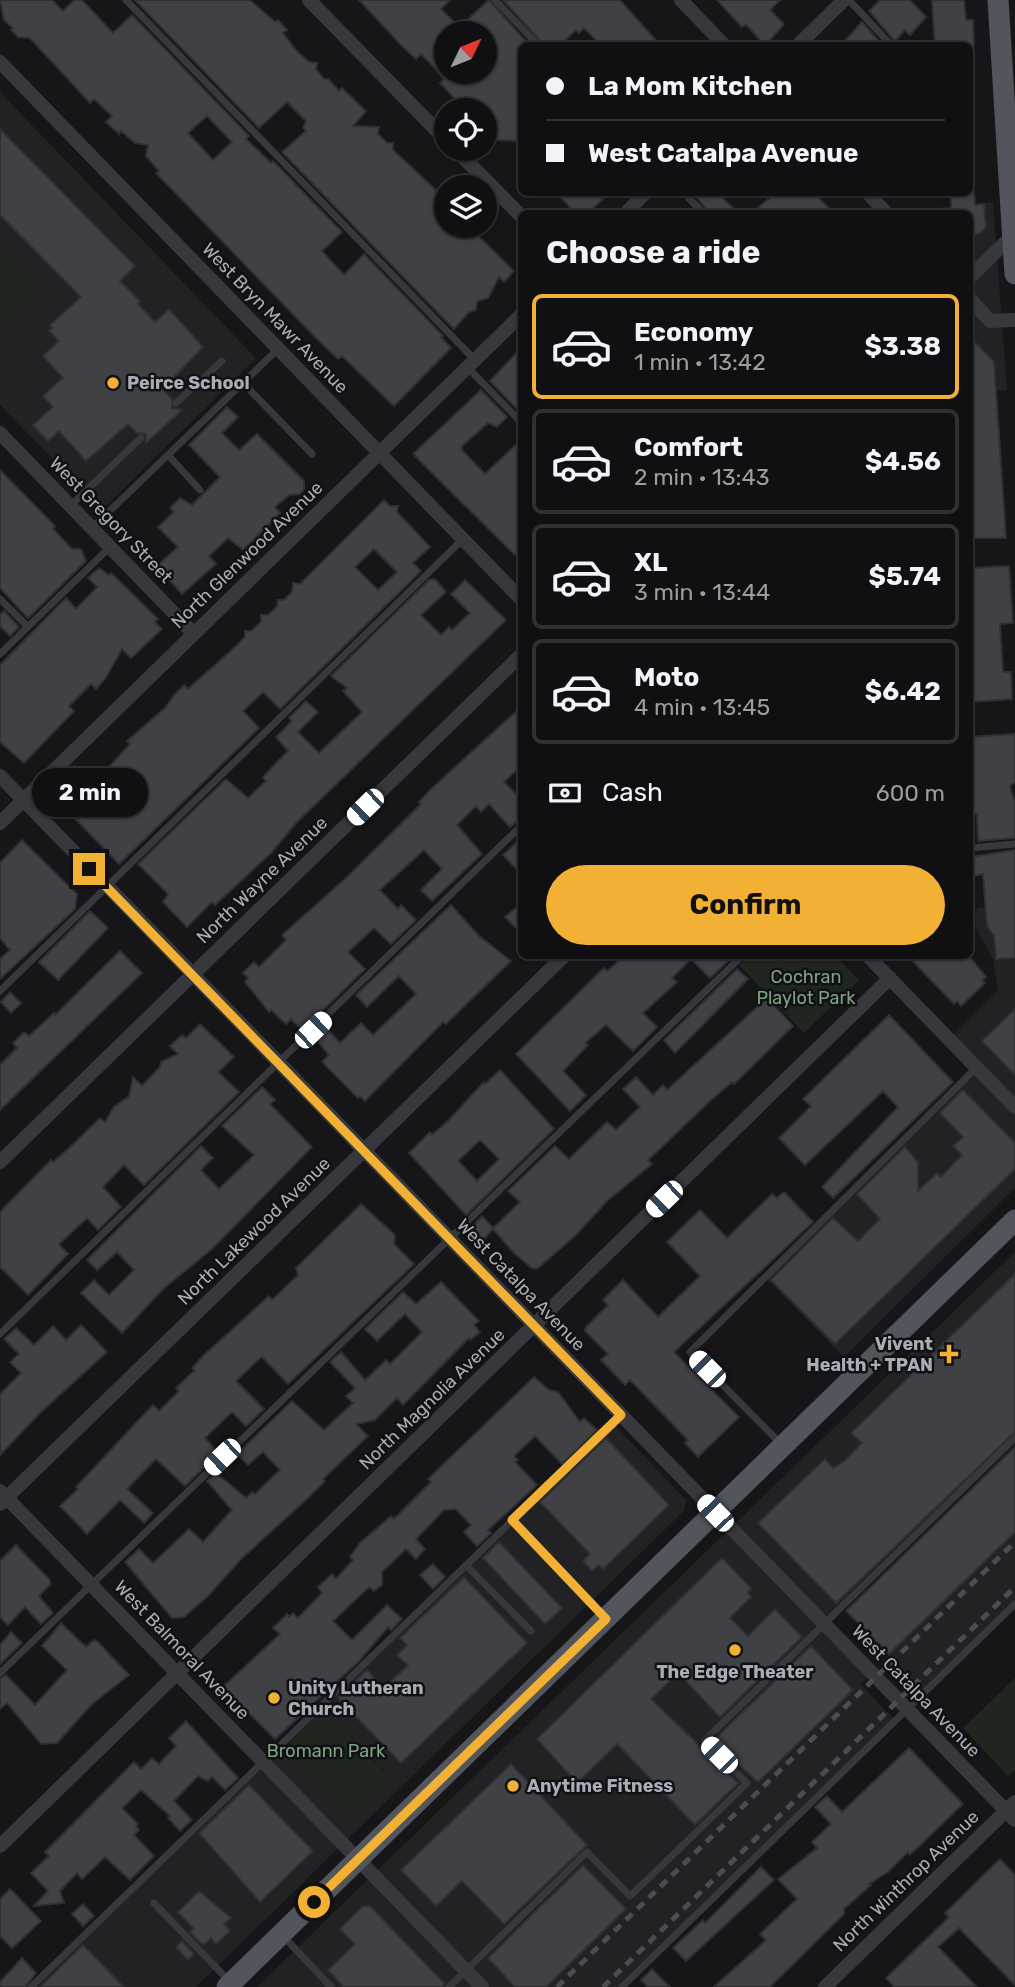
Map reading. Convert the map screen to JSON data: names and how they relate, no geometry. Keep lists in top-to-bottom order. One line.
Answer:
{"streets":{"street":["West Bryn Mawr Avenue","West Gregory Street","North Glenwood Avenue","North Wayne Avenue","North Lakewood Avenue","West Catalpa Avenue","North Magnolia Avenue","West Balmoral Avenue","North Winthrop Avenue"]},"crossings":[["West Bryn Mawr Avenue","North Glenwood Avenue"],["West Gregory Street","North Glenwood Avenue"],["North Glenwood Avenue","West Catalpa Avenue"],["North Wayne Avenue","West Catalpa Avenue"],["North Lakewood Avenue","West Catalpa Avenue"],["North Lakewood Avenue","West Balmoral Avenue"],["West Catalpa Avenue","North Magnolia Avenue"],["West Catalpa Avenue","North Winthrop Avenue"],["North Magnolia Avenue","West Balmoral Avenue"]],"parks":["Cochran Playlot Park","Bromann Park"],"places":{"other":["Peirce School","The Edge Theater","Unity Lutheran Church","Anytime Fitness"],"health":["Vivent Health + TPAN"]},"north":"top right","page":{"banner":["La Mom Kitchen","West Catalpa Avenue"],"heading":"Choose a ride","list":[{"name":"Economy","note":"1 min · 13:42","value":"$3.38"},{"name":"Comfort","note":"2 min · 13:43","value":"$4.56"},{"name":"XL","note":"3 min · 13:44","value":"$5.74"},{"name":"Moto","note":"4 min · 13:45","value":"$6.42"}],"pay":["Cash","600 m"],"bubble":"2 min","buttons":"Confirm"}}
